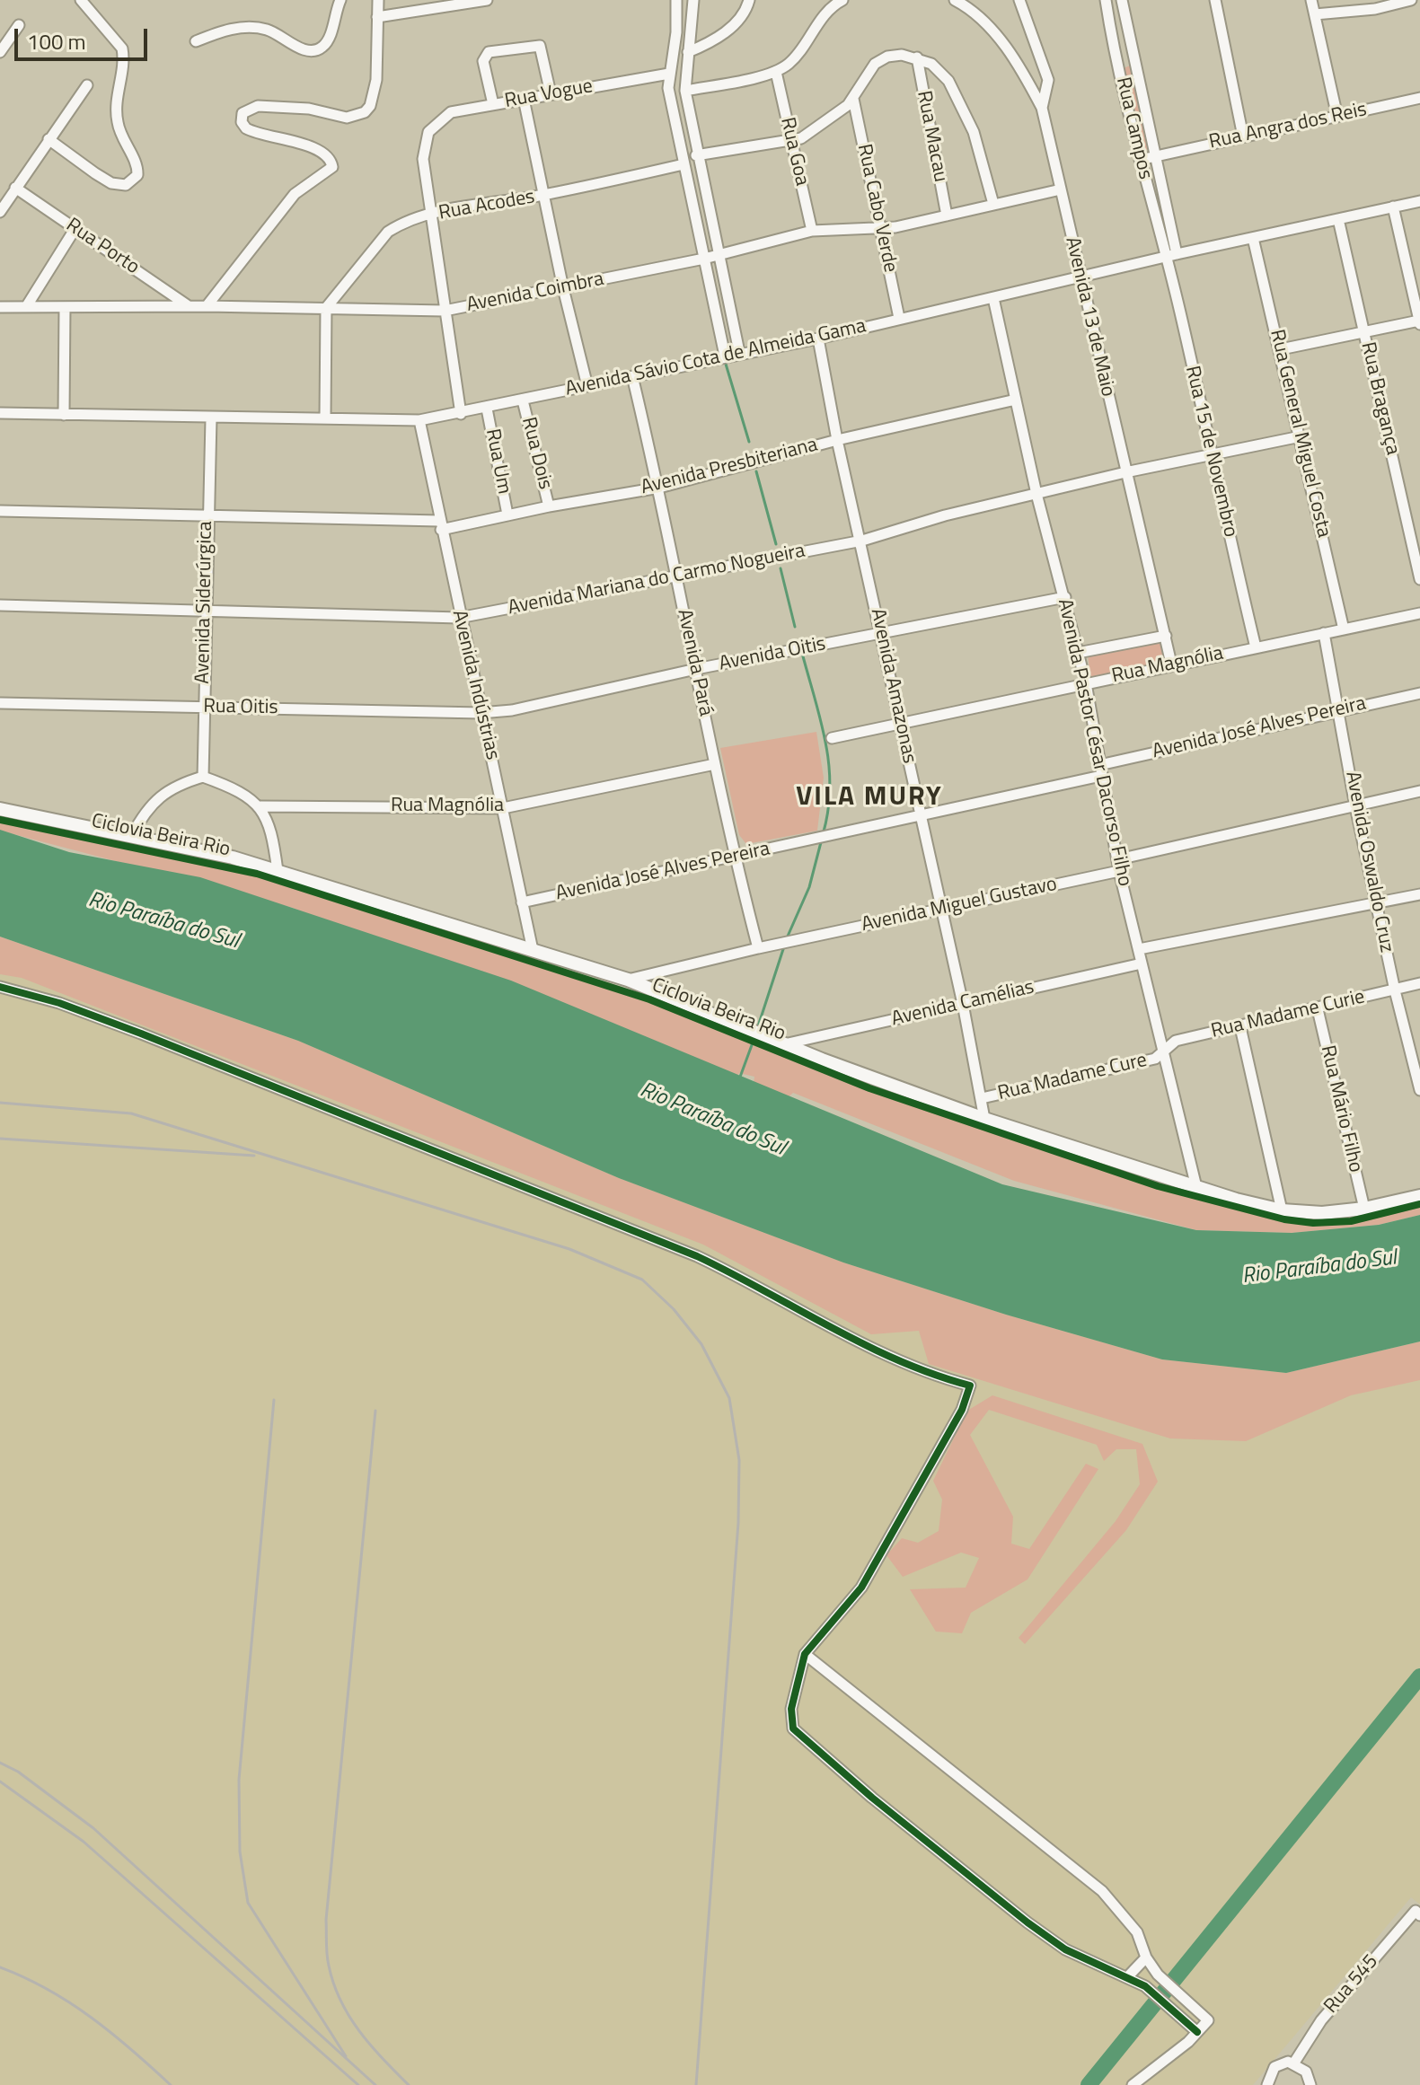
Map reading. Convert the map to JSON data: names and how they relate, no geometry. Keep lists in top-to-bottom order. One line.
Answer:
{"streets":{"street":["Rua Vogue","Rua Angra dos Reis","Rua Campos","Rua Macau","Rua Goa","Rua Acodes","Rua Cabo Verde","Rua Porto","Avenida Coimbra","Avenida 13 de Maio","Avenida Sávio Cota de Almeida Gama","Rua Bragança","Rua General Miguel Costa","Rua 15 de Novembro","Rua Dois","Rua Um","Avenida Presbiteriana","Avenida Mariana do Carmo Nogueira","Avenida Siderúrgica","Avenida Oitis","Avenida Pará","Rua Magnólia","Avenida Indústrias","Avenida Amazonas","Rua Oitis","Avenida José Alves Pereira","Avenida Pastor César Dacorso Filho","Avenida Oswaldo Cruz","Avenida Miguel Gustavo","Avenida Camélias","Rua Madame Curie","Rua Madame Cure","Rua Mário Filho","Rua 545"],"cycle path":["Ciclovia Beira Rio"]},"crossings":[["Rua Vogue","Rua Acodes"],["Rua Angra dos Reis","Rua Campos"],["Rua Campos","Avenida Sávio Cota de Almeida Gama"],["Rua Campos","Rua 15 de Novembro"],["Rua Macau","Avenida Coimbra"],["Rua Goa","Avenida Coimbra"],["Rua Acodes","Avenida Coimbra"],["Rua Cabo Verde","Avenida Coimbra"],["Rua Cabo Verde","Avenida Sávio Cota de Almeida Gama"],["Rua Porto","Avenida Coimbra"],["Avenida Coimbra","Avenida 13 de Maio"],["Avenida 13 de Maio","Avenida Sávio Cota de Almeida Gama"],["Avenida 13 de Maio","Avenida Mariana do Carmo Nogueira"],["Avenida 13 de Maio","Rua Magnólia"],["Avenida Sávio Cota de Almeida Gama","Rua Bragança"],["Avenida Sávio Cota de Almeida Gama","Rua General Miguel Costa"],["Avenida Sávio Cota de Almeida Gama","Rua 15 de Novembro"],["Avenida Sávio Cota de Almeida Gama","Rua Dois"],["Avenida Sávio Cota de Almeida Gama","Rua Um"],["Avenida Sávio Cota de Almeida Gama","Avenida Siderúrgica"],["Avenida Sávio Cota de Almeida Gama","Avenida Pará"],["Avenida Sávio Cota de Almeida Gama","Avenida Indústrias"],["Avenida Sávio Cota de Almeida Gama","Avenida Amazonas"],["Avenida Sávio Cota de Almeida Gama","Avenida Pastor César Dacorso Filho"],["Rua General Miguel Costa","Avenida Mariana do Carmo Nogueira"],["Rua General Miguel Costa","Rua Magnólia"],["Rua 15 de Novembro","Avenida Mariana do Carmo Nogueira"],["Rua 15 de Novembro","Rua Magnólia"],["Rua Dois","Avenida Presbiteriana"],["Rua Um","Avenida Presbiteriana"],["Avenida Presbiteriana","Avenida Siderúrgica"],["Avenida Presbiteriana","Avenida Pará"],["Avenida Presbiteriana","Avenida Indústrias"],["Avenida Presbiteriana","Avenida Amazonas"],["Avenida Presbiteriana","Avenida Pastor César Dacorso Filho"],["Avenida Mariana do Carmo Nogueira","Avenida Siderúrgica"],["Avenida Mariana do Carmo Nogueira","Avenida Pará"],["Avenida Mariana do Carmo Nogueira","Avenida Indústrias"],["Avenida Mariana do Carmo Nogueira","Avenida Amazonas"],["Avenida Mariana do Carmo Nogueira","Avenida Pastor César Dacorso Filho"],["Avenida Siderúrgica","Rua Oitis"],["Avenida Oitis","Avenida Pará"],["Avenida Oitis","Avenida Indústrias"],["Avenida Oitis","Avenida Amazonas"],["Avenida Oitis","Rua Oitis"],["Avenida Oitis","Avenida Pastor César Dacorso Filho"],["Avenida Pará","Rua Magnólia"],["Avenida Pará","Avenida José Alves Pereira"],["Avenida Pará","Avenida Miguel Gustavo"],["Rua Magnólia","Avenida Indústrias"],["Rua Magnólia","Avenida Amazonas"],["Rua Magnólia","Avenida Pastor César Dacorso Filho"],["Rua Magnólia","Avenida Oswaldo Cruz"],["Avenida Indústrias","Rua Oitis"],["Avenida Indústrias","Avenida José Alves Pereira"],["Avenida Amazonas","Avenida José Alves Pereira"],["Avenida Amazonas","Avenida Miguel Gustavo"],["Avenida Amazonas","Avenida Camélias"],["Avenida Amazonas","Rua Madame Cure"],["Avenida José Alves Pereira","Avenida Pastor César Dacorso Filho"],["Avenida José Alves Pereira","Avenida Oswaldo Cruz"],["Avenida Pastor César Dacorso Filho","Avenida Miguel Gustavo"],["Avenida Pastor César Dacorso Filho","Avenida Camélias"],["Avenida Pastor César Dacorso Filho","Rua Madame Curie"],["Avenida Pastor César Dacorso Filho","Rua Madame Cure"],["Avenida Oswaldo Cruz","Rua Madame Curie"],["Rua Madame Curie","Rua Madame Cure"],["Rua Madame Curie","Rua Mário Filho"]],"districts":["VILA MURY"],"water":["Rio Paraíba do Sul"],"scale_bar":"100 m"}
